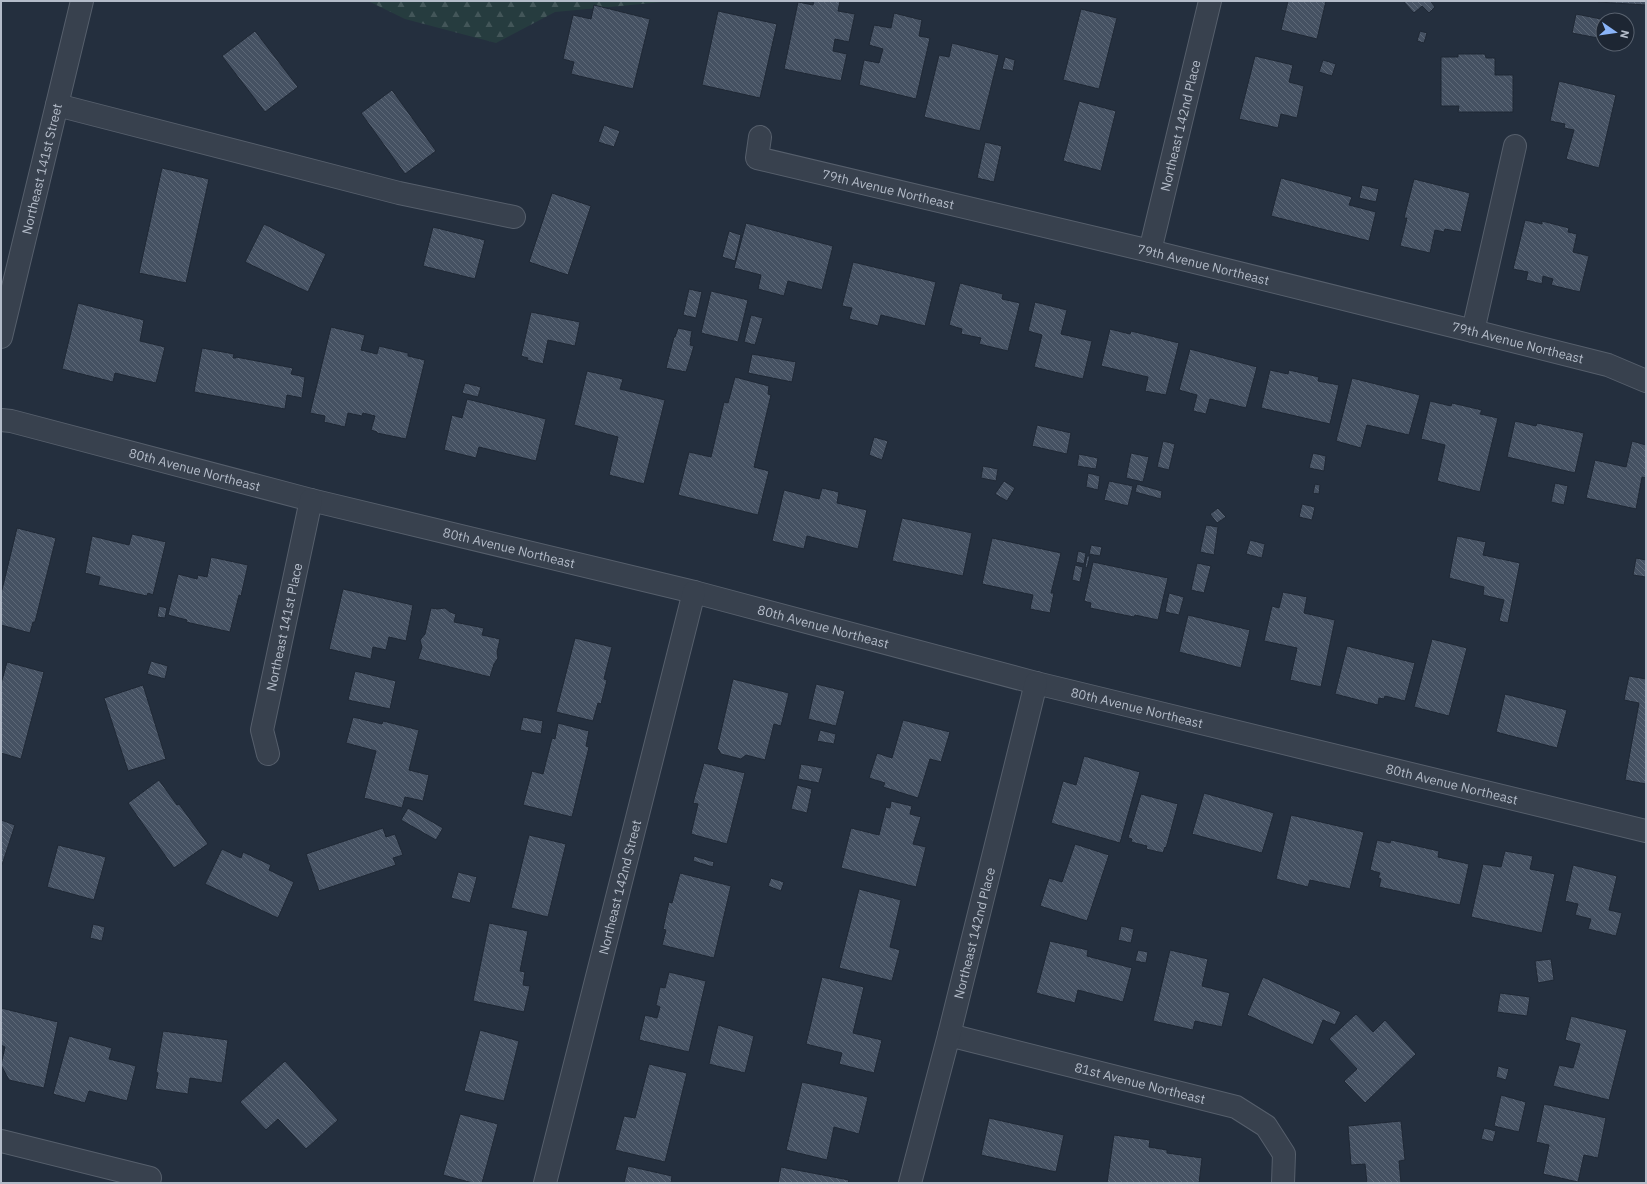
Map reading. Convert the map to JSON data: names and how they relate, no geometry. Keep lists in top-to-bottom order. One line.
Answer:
{"streets":{"street":["Northeast 142nd Place","Northeast 141st Street","79th Avenue Northeast","80th Avenue Northeast","Northeast 141st Place","Northeast 142nd Street","81st Avenue Northeast"]},"crossings":[["Northeast 142nd Place","79th Avenue Northeast"],["Northeast 142nd Place","80th Avenue Northeast"],["Northeast 142nd Place","81st Avenue Northeast"],["80th Avenue Northeast","Northeast 141st Place"],["80th Avenue Northeast","Northeast 142nd Street"]],"north":"right"}
